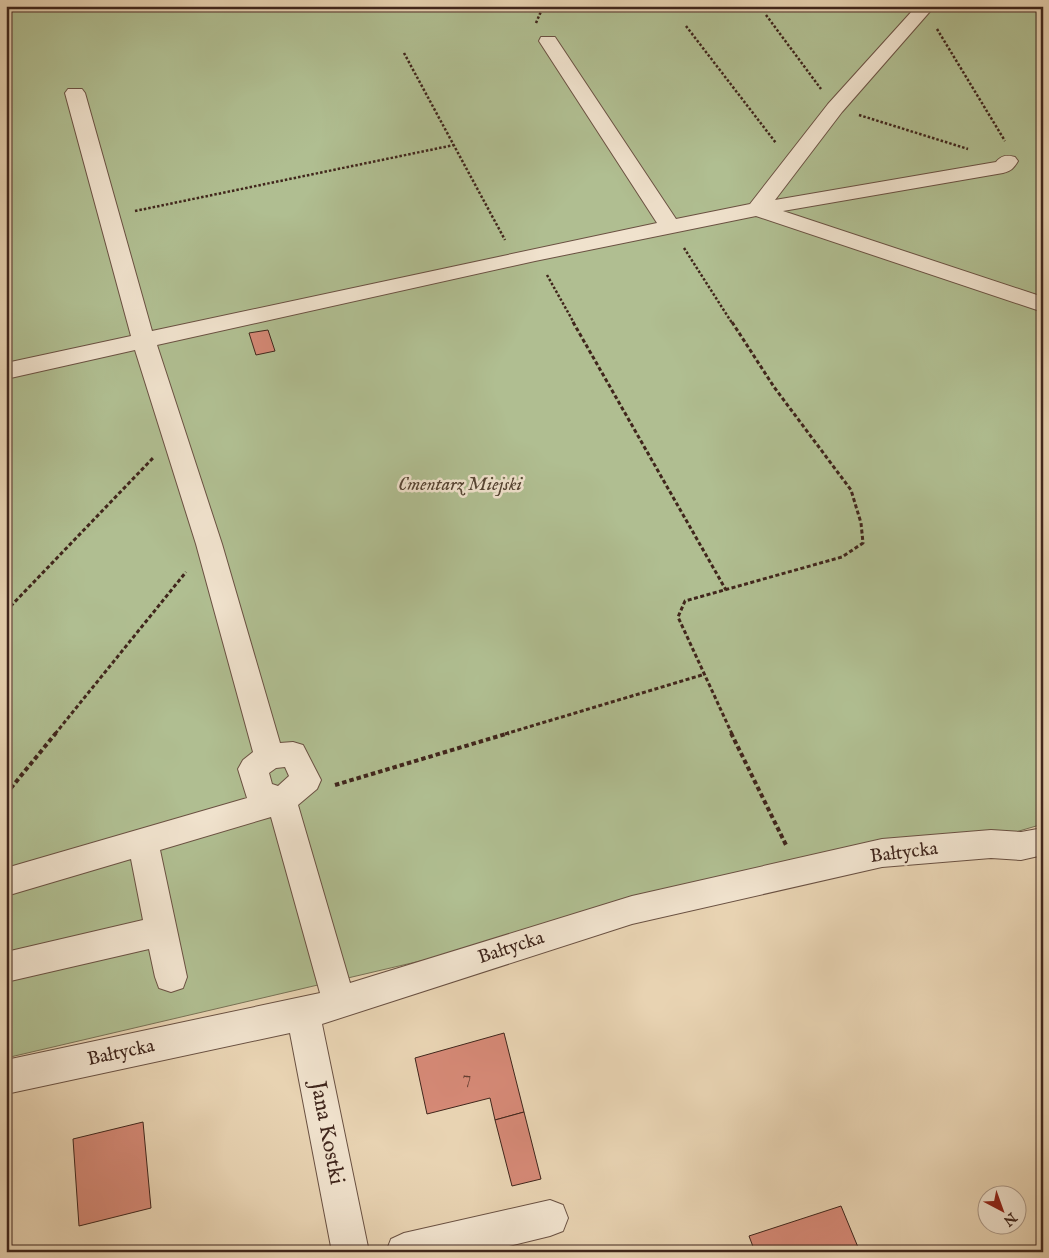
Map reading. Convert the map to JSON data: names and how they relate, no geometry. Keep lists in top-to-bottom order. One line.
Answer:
{"streets":{"street":["Bałtycka","Jana Kostki"]},"crossings":[["Bałtycka","Jana Kostki"]],"parks":["Cmentarz Miejski"],"house_numbers":["7"],"north":"bottom right"}
